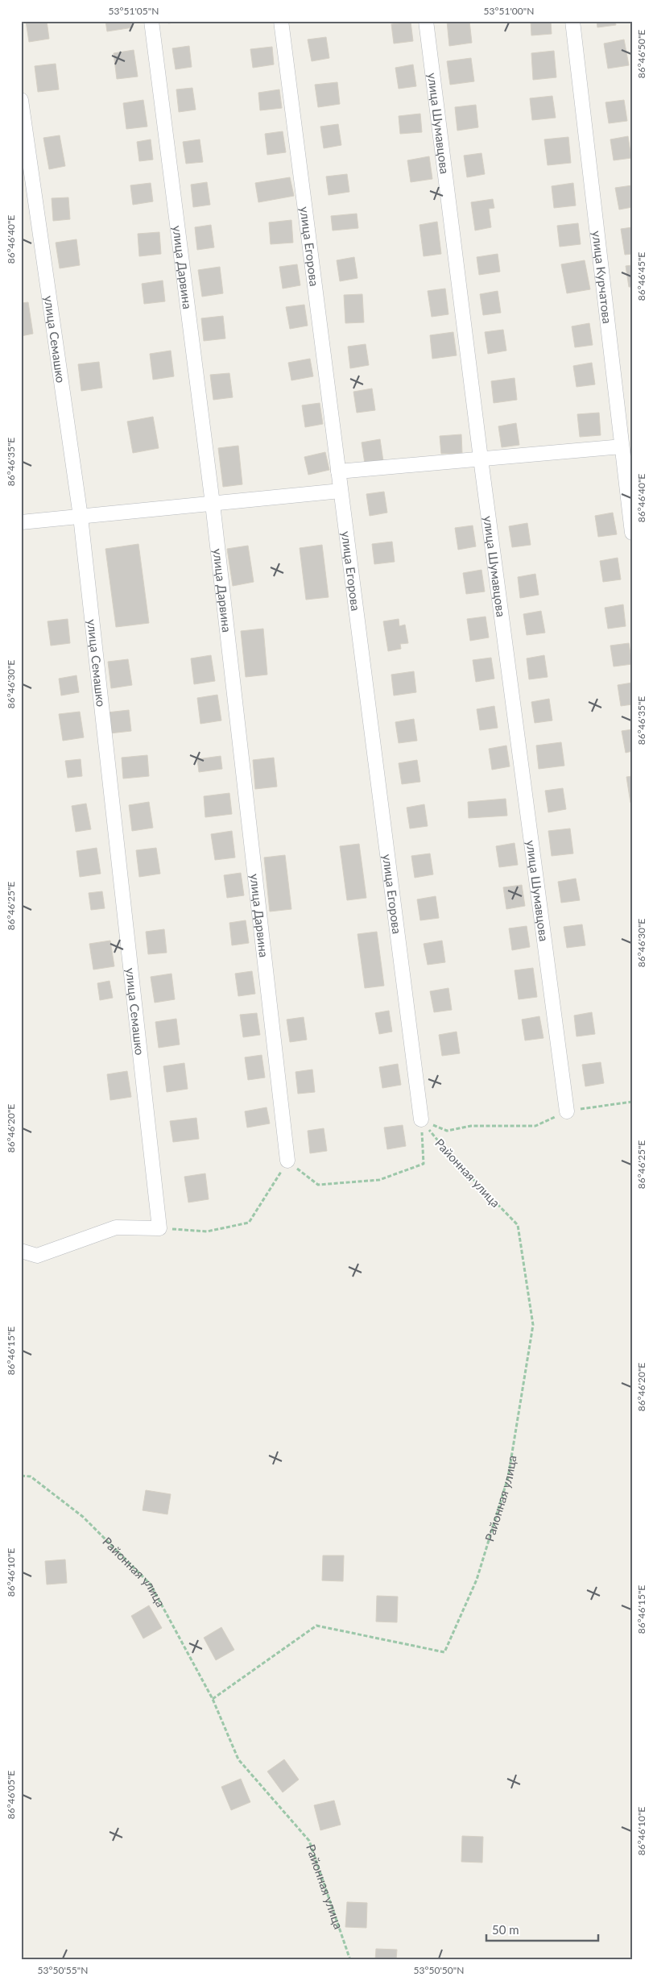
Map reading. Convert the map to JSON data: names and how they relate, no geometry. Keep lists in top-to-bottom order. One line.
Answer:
{"streets":{"street":["улица Шумавцова","улица Егорова","улица Дарвина","улица Курчатова","улица Семашко"],"path":["Районная улица"]},"crossings":[["улица Егорова","Районная улица"]],"scale_bar":"50 m","coordinates":["53°51'05\"N","53°51'00\"N","86°46'50\"E","86°46'40\"E","86°46'45\"E","86°46'35\"E","86°46'30\"E","86°46'25\"E","86°46'20\"E","86°46'15\"E","86°46'10\"E","86°46'05\"E","53°50'55\"N","53°50'50\"N"]}
